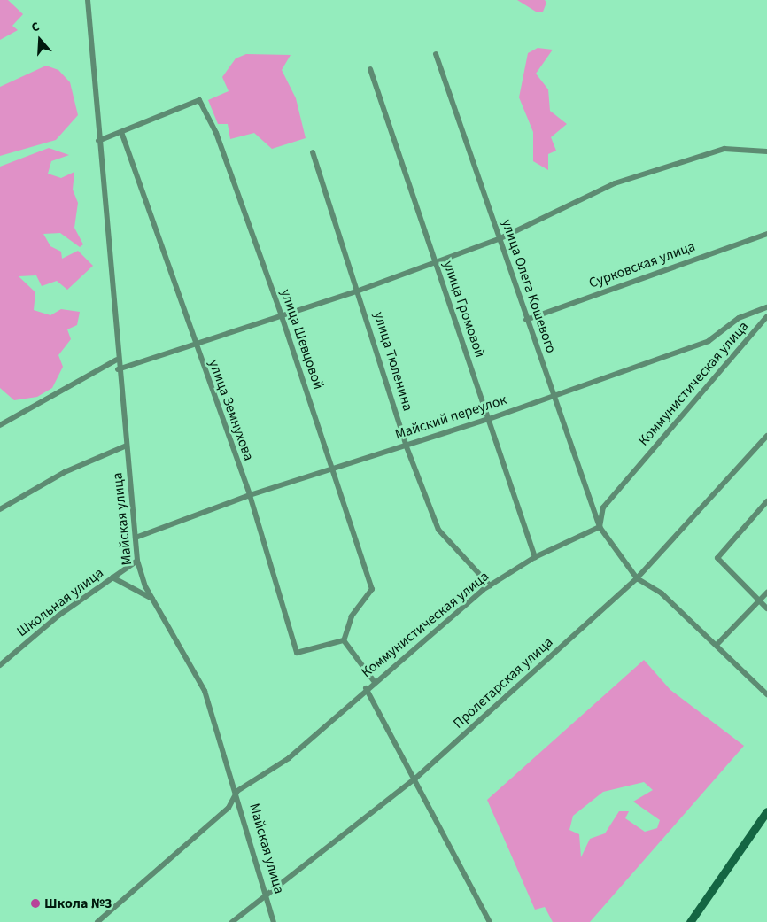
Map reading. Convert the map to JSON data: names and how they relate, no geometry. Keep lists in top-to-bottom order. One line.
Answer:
{"streets":{"street":["Сурковская улица","улица Олега Кошевого","улица Громовой","улица Шевцовой","улица Тюленина","Коммунистическая улица","улица Земнухова","Майский переулок","Майская улица","Школьная улица","Пролетарская улица"]},"crossings":[["Сурковская улица","улица Олега Кошевого"],["улица Олега Кошевого","Коммунистическая улица"],["улица Олега Кошевого","Майский переулок"],["улица Олега Кошевого","Пролетарская улица"],["улица Громовой","Коммунистическая улица"],["улица Громовой","Майский переулок"],["улица Шевцовой","улица Земнухова"],["улица Шевцовой","Майский переулок"],["улица Тюленина","Коммунистическая улица"],["улица Тюленина","Майский переулок"],["Коммунистическая улица","Майская улица"],["улица Земнухова","Майский переулок"],["Майский переулок","Майская улица"],["Майская улица","Школьная улица"],["Майская улица","Пролетарская улица"]],"places":["Школа №3"],"north":"top"}
